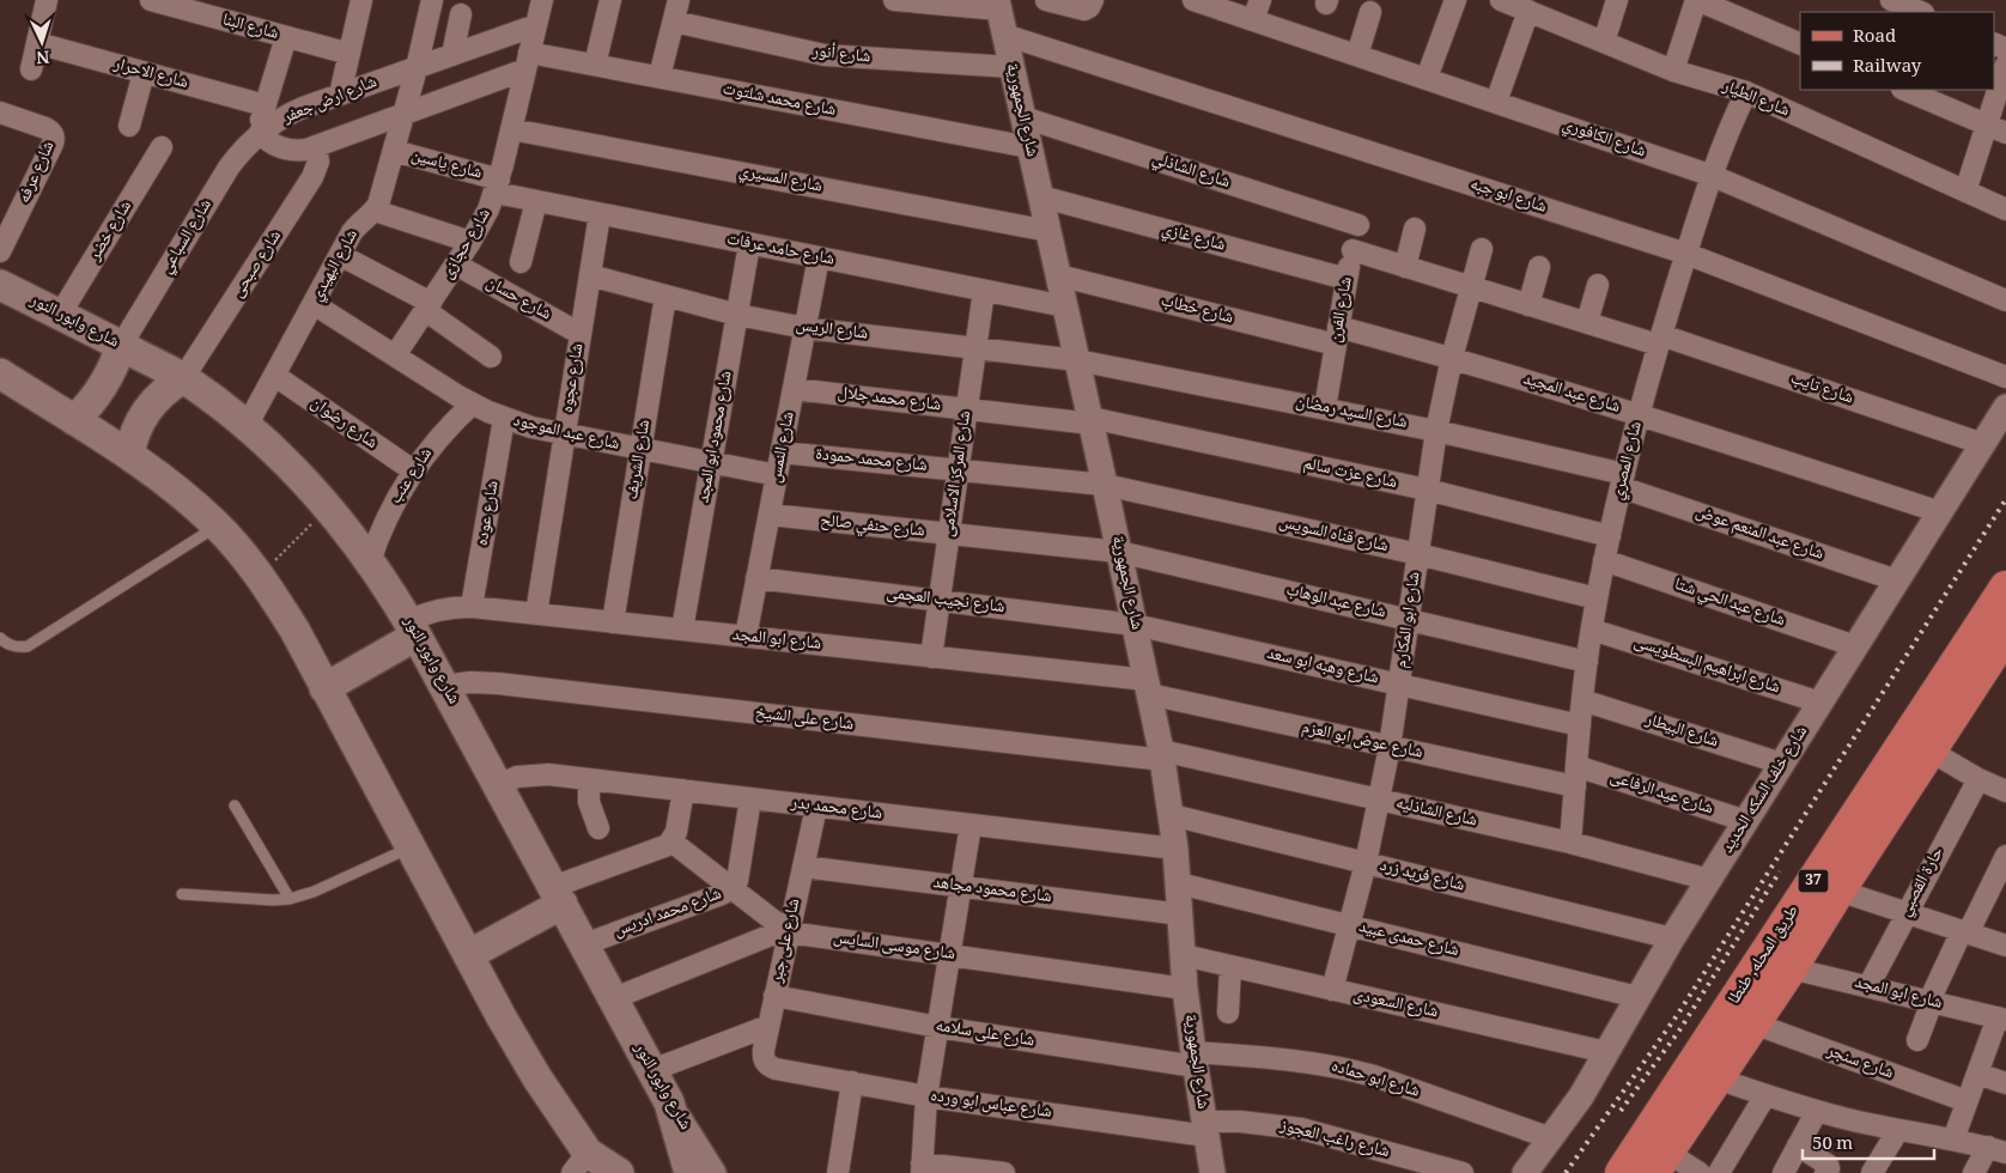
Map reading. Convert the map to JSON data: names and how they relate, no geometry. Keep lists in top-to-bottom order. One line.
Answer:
{"streets":{"main road":["شارع وابور النور","37","طريق المحله, طنطا"],"street":["شارع البنا","شارع أنور","شارع الاحرار","شارع الطيار","شارع ارض جعفر","شارع محمد شلتوت","شارع الجمهورية","شارع الكافوري","شارع ياسين","شارع الشاذلي","شارع عرفه","شارع المسيري","شارع ابو جبه","شارع خضر","شارع السباعي","شارع غازي","شارع حجازى","شارع حامد عرفات","شارع صبحى","شارع البهيدي","شارع حسان","شارع خطاب","شارع الفرن","شارع الريس","شارع عجوه","شارع تايب","شارع عبد المجيد","شارع محمد جلال","شارع السيد رمضان","شارع رضوان","شارع عبد الموجود","شارع محمود ابو المجد","شارع النمس","شارع الشريف","شارع محمد حمودة","شارع المصري","شارع المركز الاسلامى","شارع عزت سالم","شارع عنب","شارع عوده","شارع حنفي صالح","شارع عبد المنعم عوض","شارع قناه السويس","شارع نجيب العجمى","شارع عبد الوهاب","شارع عبد الحي شتا","شارع ابو المكارم","شارع ابو المجد","شارع ابراهيم البسطويسى","شارع وهبه ابو سعد","شارع على الشيخ","شارع البيطار","شارع عوض ابو العزم","شارع خلف السكه الحديد","شارع عيد الرفاعى","شارع محمد بدر","شارع الشاذليه","شارع فريد زرد","حارة القصبي","شارع محمود مجاهد","شارع محمد ادريس","شارع حمدى عبيد","شارع على جبر","شارع موسى السايس","شارع السعودى","شارع على سلامه","شارع سنجر","شارع ابو حماده","شارع عباس ابو ورده","شارع راغب العجوز"]},"crossings":[["شارع أنور","شارع الجمهورية"],["شارع الطيار","شارع المصري"],["شارع ارض جعفر","شارع محمد شلتوت"],["شارع ارض جعفر","شارع السباعي"],["شارع ارض جعفر","شارع حجازى"],["شارع ارض جعفر","شارع صبحى"],["شارع ارض جعفر","شارع البهيدي"],["شارع محمد شلتوت","شارع الجمهورية"],["شارع محمد شلتوت","شارع حجازى"],["شارع الجمهورية","شارع الشاذلي"],["شارع الجمهورية","شارع المسيري"],["شارع الجمهورية","شارع ابو جبه"],["شارع الجمهورية","شارع غازي"],["شارع الجمهورية","شارع حامد عرفات"],["شارع الجمهورية","شارع خطاب"],["شارع الجمهورية","شارع الريس"],["شارع الجمهورية","شارع محمد جلال"],["شارع الجمهورية","شارع السيد رمضان"],["شارع الجمهورية","شارع محمد حمودة"],["شارع الجمهورية","شارع عزت سالم"],["شارع الجمهورية","شارع حنفي صالح"],["شارع الجمهورية","شارع قناه السويس"],["شارع الجمهورية","شارع نجيب العجمى"],["شارع الجمهورية","شارع عبد الوهاب"],["شارع الجمهورية","شارع ابو المجد"],["شارع الجمهورية","شارع وهبه ابو سعد"],["شارع الجمهورية","شارع على الشيخ"],["شارع الجمهورية","شارع عوض ابو العزم"],["شارع الجمهورية","شارع محمد بدر"],["شارع الجمهورية","شارع الشاذليه"],["شارع الجمهورية","شارع فريد زرد"],["شارع الجمهورية","شارع محمود مجاهد"],["شارع الجمهورية","شارع حمدى عبيد"],["شارع الجمهورية","شارع موسى السايس"],["شارع الجمهورية","شارع السعودى"],["شارع الجمهورية","شارع على سلامه"],["شارع الجمهورية","شارع ابو حماده"],["شارع الجمهورية","شارع عباس ابو ورده"],["شارع الجمهورية","شارع راغب العجوز"],["شارع الكافوري","شارع المصري"],["شارع ياسين","شارع حجازى"],["شارع ياسين","شارع حامد عرفات"],["شارع ياسين","شارع البهيدي"],["شارع الشاذلي","شارع الفرن"],["شارع المسيري","شارع حجازى"],["شارع ابو جبه","شارع المصري"],["شارع خضر","شارع وابور النور"],["شارع السباعي","شارع وابور النور"],["شارع غازي","شارع الفرن"],["شارع حجازى","شارع حامد عرفات"],["شارع حجازى","شارع حسان"],["شارع حجازى","شارع عبد الموجود"],["شارع حامد عرفات","شارع عجوه"],["شارع حامد عرفات","شارع محمود ابو المجد"],["شارع حامد عرفات","شارع النمس"],["شارع حامد عرفات","شارع المركز الاسلامى"],["شارع صبحى","شارع وابور النور"],["شارع البهيدي","شارع وابور النور"],["شارع البهيدي","شارع رضوان"],["شارع البهيدي","شارع عبد الموجود"],["شارع حسان","شارع عجوه"],["شارع خطاب","شارع الفرن"],["شارع خطاب","شارع عبد المجيد"],["شارع الفرن","شارع تايب"],["شارع الفرن","شارع عبد المجيد"],["شارع الفرن","شارع السيد رمضان"],["شارع وابور النور","شارع عنب"],["شارع وابور النور","شارع ابو المجد"],["شارع وابور النور","شارع على الشيخ"],["شارع وابور النور","شارع محمد بدر"],["شارع وابور النور","شارع محمد ادريس"],["شارع وابور النور","شارع موسى السايس"],["شارع الريس","شارع عجوه"],["شارع الريس","شارع السيد رمضان"],["شارع الريس","شارع محمود ابو المجد"],["شارع الريس","شارع النمس"],["شارع الريس","شارع الشريف"],["شارع الريس","شارع المركز الاسلامى"],["شارع عجوه","شارع عبد الموجود"],["شارع عجوه","شارع ابو المجد"],["شارع تايب","شارع المصري"],["شارع تايب","شارع ابو المكارم"],["شارع تايب","شارع خلف السكه الحديد"],["شارع عبد المجيد","شارع المصري"],["شارع عبد المجيد","شارع ابو المكارم"],["شارع عبد المجيد","شارع خلف السكه الحديد"],["شارع محمد جلال","شارع النمس"],["شارع محمد جلال","شارع المركز الاسلامى"],["شارع محمد جلال","شارع عزت سالم"],["شارع السيد رمضان","شارع المصري"],["شارع السيد رمضان","شارع عبد المنعم عوض"],["شارع السيد رمضان","شارع ابو المكارم"],["شارع رضوان","شارع عنب"],["شارع عبد الموجود","شارع محمود ابو المجد"],["شارع عبد الموجود","شارع النمس"],["شارع عبد الموجود","شارع الشريف"],["شارع عبد الموجود","شارع عنب"],["شارع عبد الموجود","شارع عوده"],["شارع محمود ابو المجد","شارع ابو المجد"],["شارع النمس","شارع محمد حمودة"],["شارع النمس","شارع حنفي صالح"],["شارع النمس","شارع نجيب العجمى"],["شارع النمس","شارع ابو المجد"],["شارع الشريف","شارع ابو المجد"],["شارع محمد حمودة","شارع المركز الاسلامى"],["شارع محمد حمودة","شارع قناه السويس"],["شارع المصري","شارع عزت سالم"],["شارع المصري","شارع عبد المنعم عوض"],["شارع المصري","شارع قناه السويس"],["شارع المصري","شارع عبد الوهاب"],["شارع المصري","شارع عبد الحي شتا"],["شارع المصري","شارع ابراهيم البسطويسى"],["شارع المصري","شارع وهبه ابو سعد"],["شارع المصري","شارع البيطار"],["شارع المصري","شارع عوض ابو العزم"],["شارع المصري","شارع عيد الرفاعى"],["شارع المصري","شارع الشاذليه"],["شارع المركز الاسلامى","شارع حنفي صالح"],["شارع المركز الاسلامى","شارع نجيب العجمى"],["شارع المركز الاسلامى","شارع ابو المجد"],["شارع عزت سالم","شارع ابو المكارم"],["شارع عوده","شارع ابو المجد"],["شارع حنفي صالح","شارع عبد الوهاب"],["شارع عبد المنعم عوض","شارع خلف السكه الحديد"],["شارع قناه السويس","شارع ابو المكارم"],["شارع نجيب العجمى","شارع وهبه ابو سعد"],["شارع عبد الوهاب","شارع ابو المكارم"],["شارع عبد الحي شتا","شارع خلف السكه الحديد"],["شارع ابو المكارم","شارع وهبه ابو سعد"],["شارع ابو المكارم","شارع عوض ابو العزم"],["شارع ابو المكارم","شارع الشاذليه"],["شارع ابو المكارم","شارع فريد زرد"],["شارع ابو المكارم","شارع حمدى عبيد"],["شارع ابو المكارم","شارع السعودى"],["شارع ابو المجد","شارع عوض ابو العزم"],["شارع ابو المجد","حارة القصبي"],["شارع ابو المجد","طريق المحله, طنطا"],["شارع ابراهيم البسطويسى","شارع خلف السكه الحديد"],["شارع على الشيخ","شارع الشاذليه"],["شارع البيطار","شارع خلف السكه الحديد"],["شارع عوض ابو العزم","شارع عيد الرفاعى"],["شارع خلف السكه الحديد","شارع عيد الرفاعى"],["شارع خلف السكه الحديد","شارع الشاذليه"],["شارع خلف السكه الحديد","شارع فريد زرد"],["شارع خلف السكه الحديد","شارع حمدى عبيد"],["شارع خلف السكه الحديد","شارع السعودى"],["شارع خلف السكه الحديد","شارع ابو حماده"],["شارع محمد بدر","شارع محمد ادريس"],["شارع محمد بدر","شارع على جبر"],["شارع محمود مجاهد","شارع على جبر"],["شارع على جبر","شارع موسى السايس"],["شارع على جبر","شارع على سلامه"],["شارع على جبر","شارع عباس ابو ورده"],["طريق المحله, طنطا","شارع سنجر"],["شارع على سلامه","شارع ابو حماده"],["شارع عباس ابو ورده","شارع راغب العجوز"]],"legend":["Road","Railway"],"scale_bar":"50 m","north":"bottom"}
